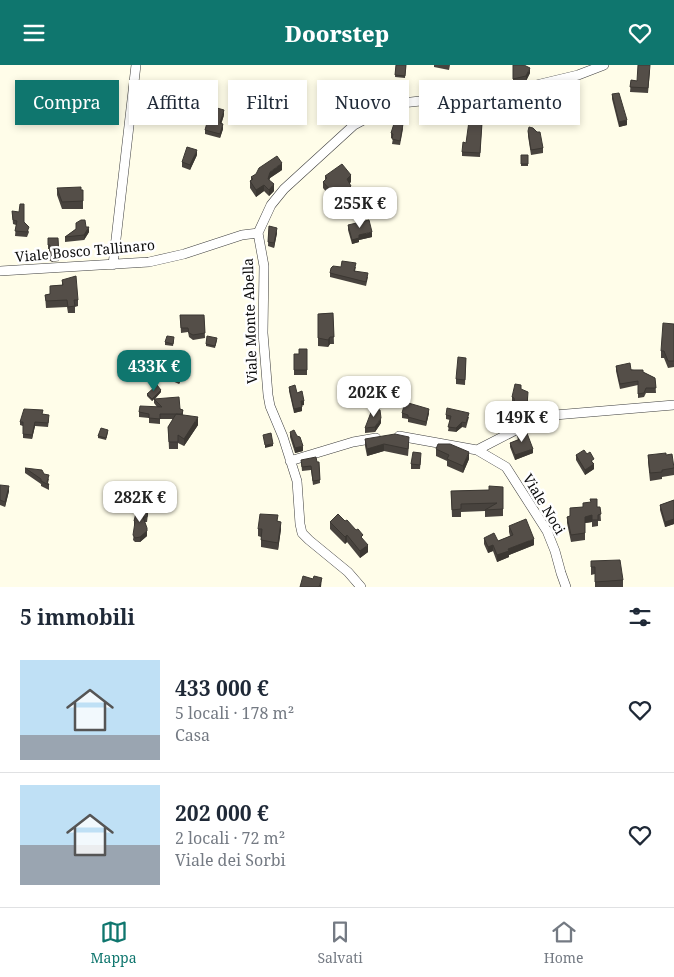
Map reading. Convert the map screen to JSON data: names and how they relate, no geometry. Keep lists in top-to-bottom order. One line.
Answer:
{"streets":{"street":["Viale Bosco Tallinaro","Viale Monte Abella","Viale Noci"]},"crossings":[["Viale Bosco Tallinaro","Viale Monte Abella"]],"page":{"header":"Doorstep","chip":["Compra","Affitta","Filtri","Nuovo","Appartamento"],"price":["255K €","433K €","202K €","149K €","282K €"],"heading":"5 immobili","list":[{"name":"433 000 €","note":"5 locali · 178 m² · Casa"},{"name":"202 000 €","note":"2 locali · 72 m² · Viale dei Sorbi"}],"tabs":["Mappa","Salvati","Home"]}}
